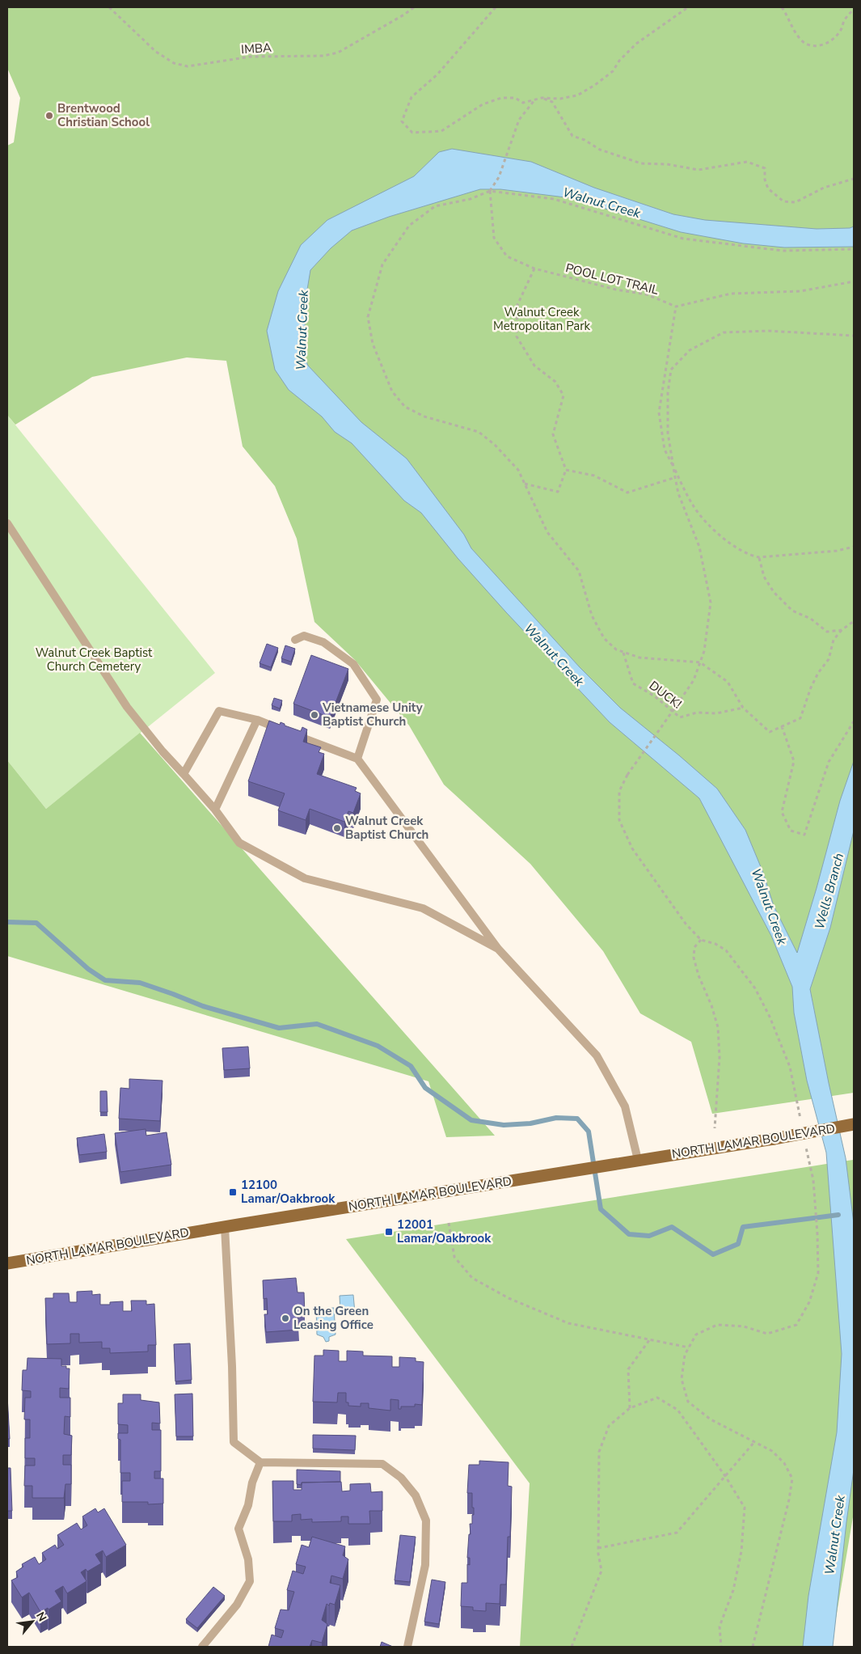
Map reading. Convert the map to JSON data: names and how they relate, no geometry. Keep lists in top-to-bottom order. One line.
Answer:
{"streets":{"main road":["NORTH LAMAR BOULEVARD"],"path":["IMBA","POOL LOT TRAIL","DUCK!"]},"water":["Walnut Creek","Wells Branch"],"parks":["Walnut Creek Metropolitan Park","Walnut Creek Baptist Church Cemetery"],"places":{"other":["Brentwood Christian School","Vietnamese Unity Baptist Church","Walnut Creek Baptist Church","On the Green Leasing Office"],"transit":["12100 Lamar/Oakbrook","12001 Lamar/Oakbrook"]},"north":"top right"}
